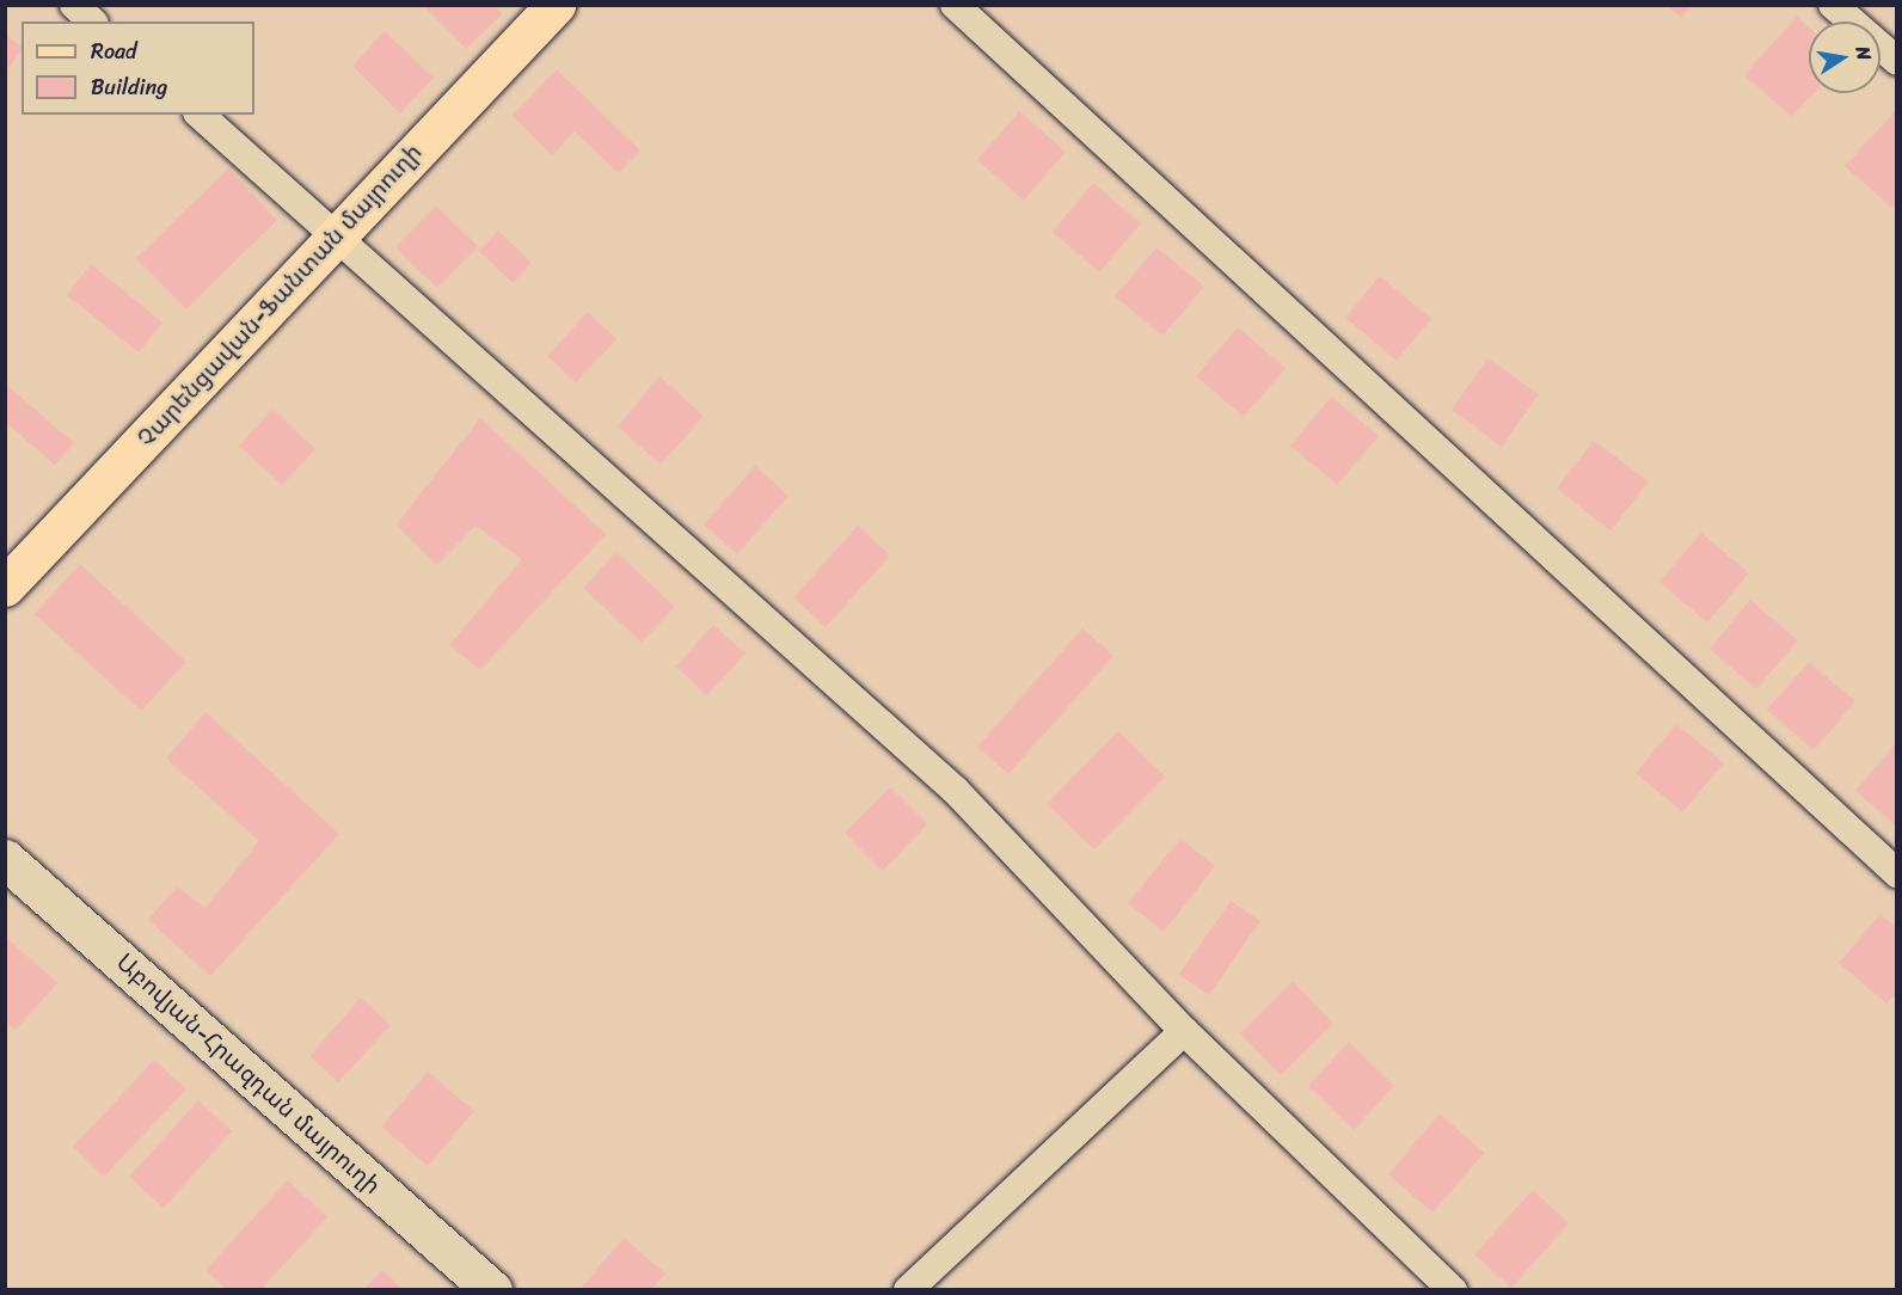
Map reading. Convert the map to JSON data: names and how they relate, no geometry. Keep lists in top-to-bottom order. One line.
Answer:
{"streets":{"main road":["Չարենցավան-Ֆանտան մայրուղի","Աբովյան-Հրազդան մայրուղի"]},"legend":["Road","Building"],"north":"right"}
